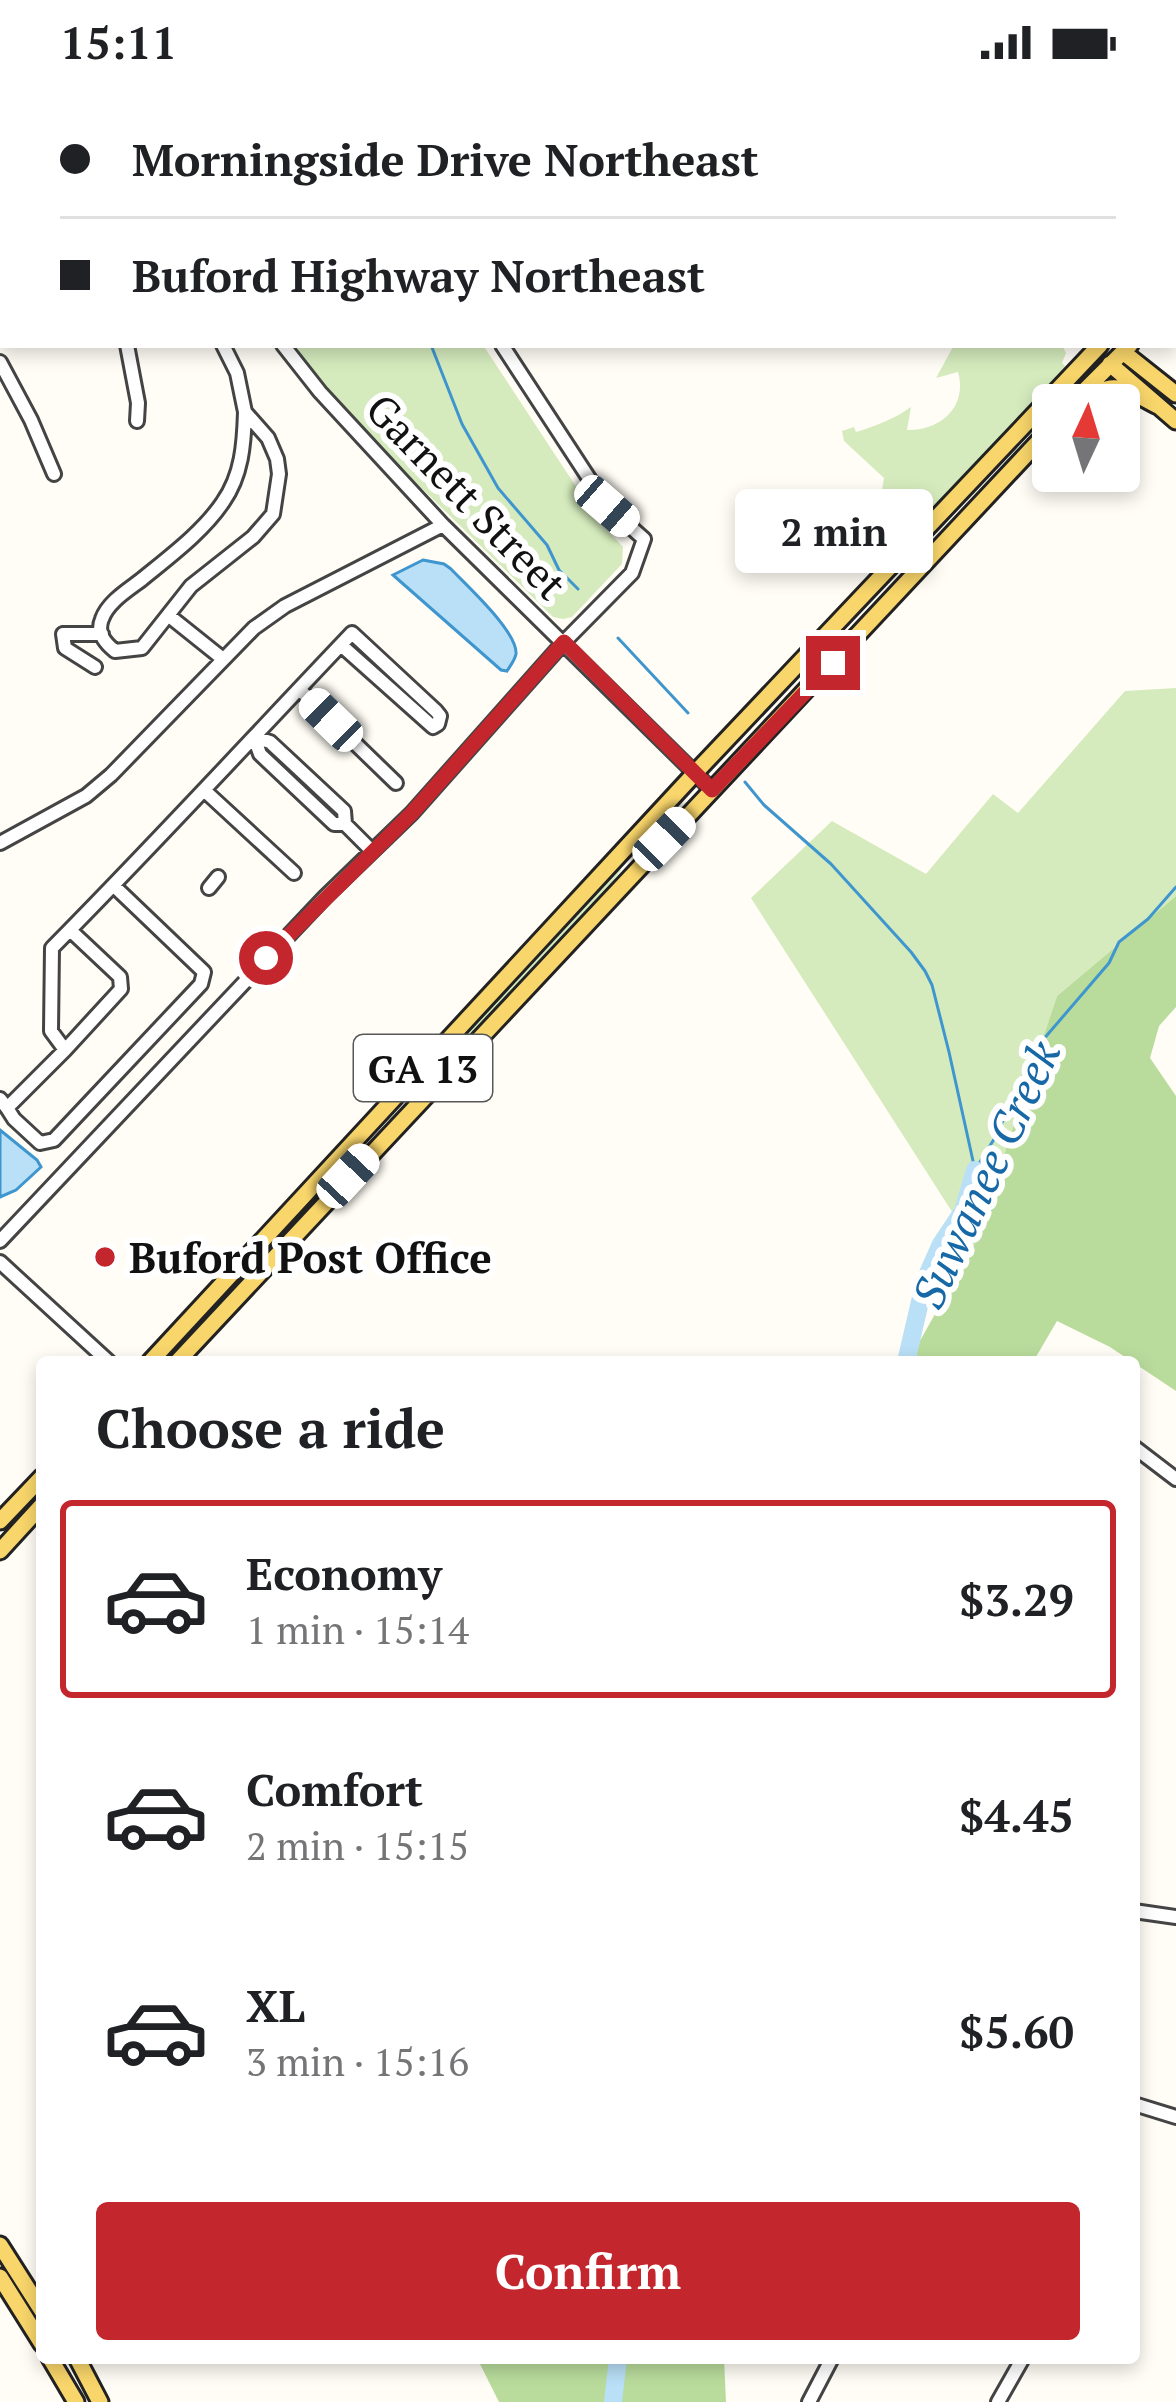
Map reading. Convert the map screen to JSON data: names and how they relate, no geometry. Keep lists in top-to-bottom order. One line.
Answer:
{"streets":{"main road":["GA 13"],"street":["Garnett Street"]},"crossings":[["Garnett Street","GA 13"]],"water":["Suwanee Creek"],"places":["Buford Post Office"],"north":"top","page":{"status":"15:11","banner":["Morningside Drive Northeast","Buford Highway Northeast"],"bubble":"2 min","heading":"Choose a ride","list":[{"name":"Economy","note":"1 min · 15:14","value":"$3.29"},{"name":"Comfort","note":"2 min · 15:15","value":"$4.45"},{"name":"XL","note":"3 min · 15:16","value":"$5.60"}],"buttons":"Confirm"}}
